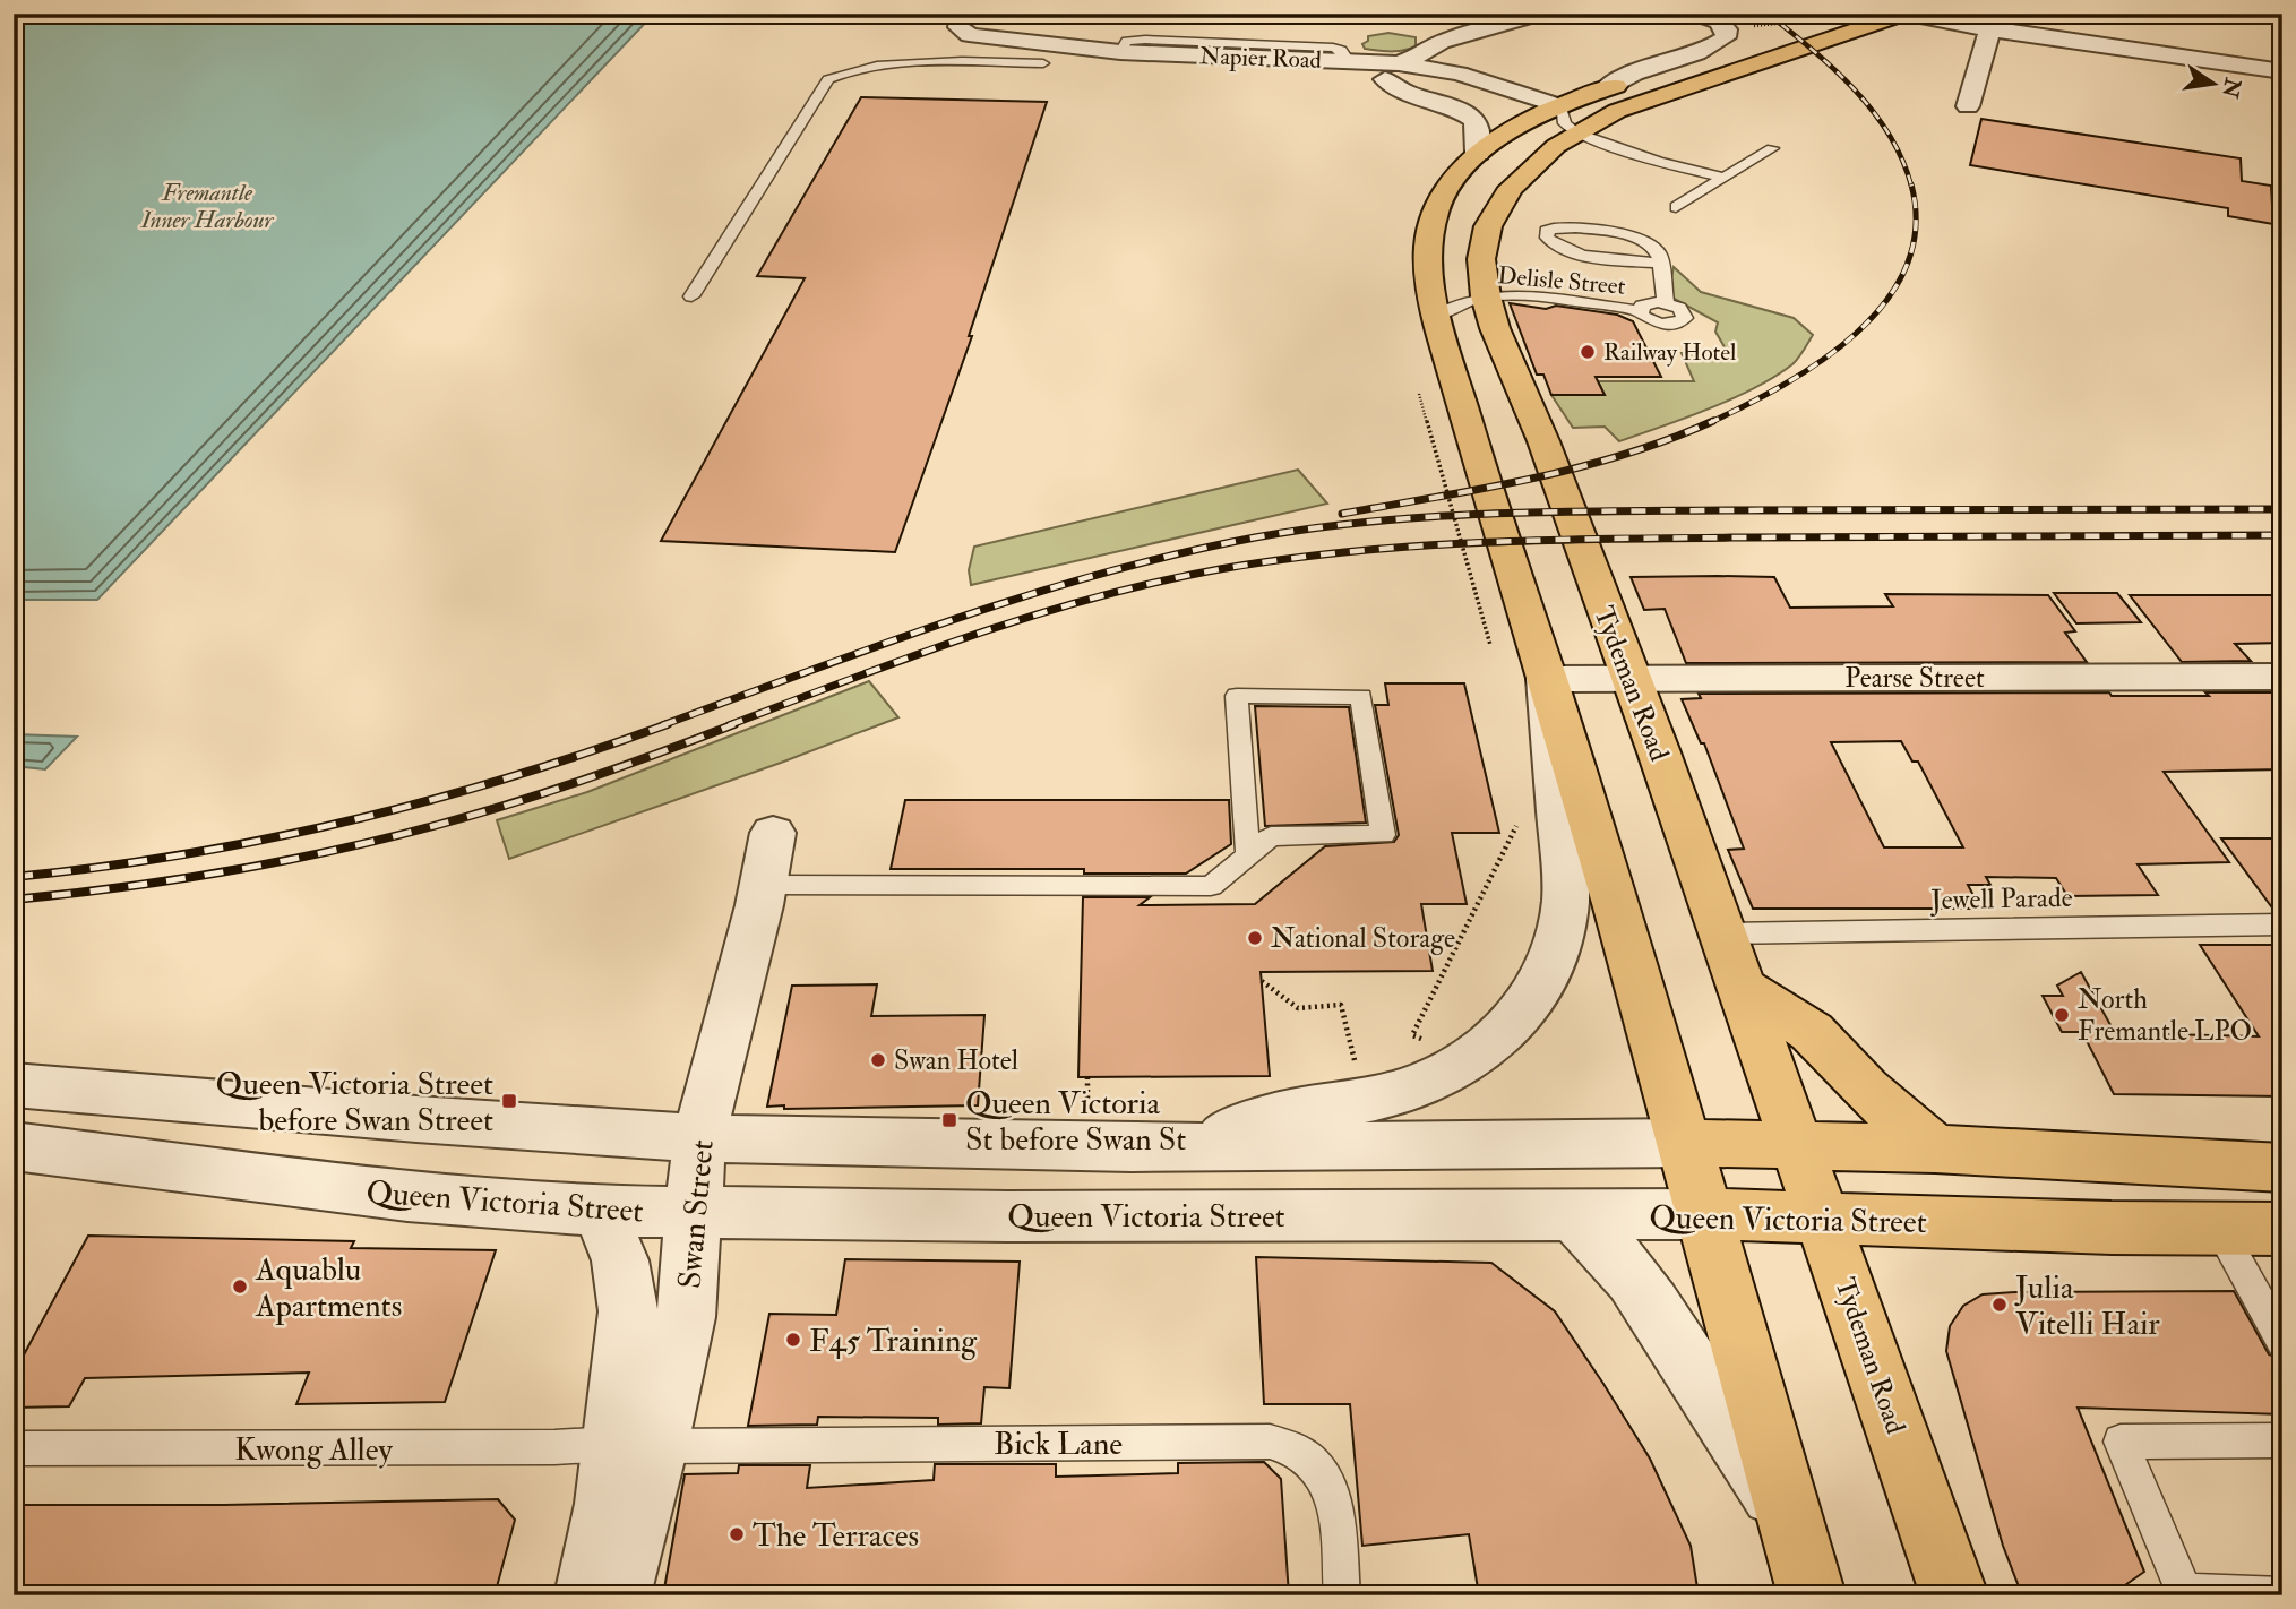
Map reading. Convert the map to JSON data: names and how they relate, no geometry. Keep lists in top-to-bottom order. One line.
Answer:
{"streets":{"main road":["Tydeman Road","Queen Victoria Street"],"street":["Napier Road","Pearse Street","Swan Street"],"lane":["Delisle Street","Jewell Parade","Bick Lane","Kwong Alley"]},"crossings":[["Delisle Street","Tydeman Road"],["Pearse Street","Tydeman Road"],["Tydeman Road","Jewell Parade"],["Tydeman Road","Queen Victoria Street"],["Queen Victoria Street","Swan Street"],["Swan Street","Bick Lane"],["Swan Street","Kwong Alley"],["Bick Lane","Kwong Alley"]],"water":["Fremantle Inner Harbour"],"places":{"other":["Railway Hotel","National Storage","North Fremantle LPO","Swan Hotel","Aquablu Apartments","Julia Vitelli Hair","F45 Training","The Terraces"],"transit":["Queen Victoria Street before Swan Street","Queen Victoria St before Swan St"]},"north":"right"}
